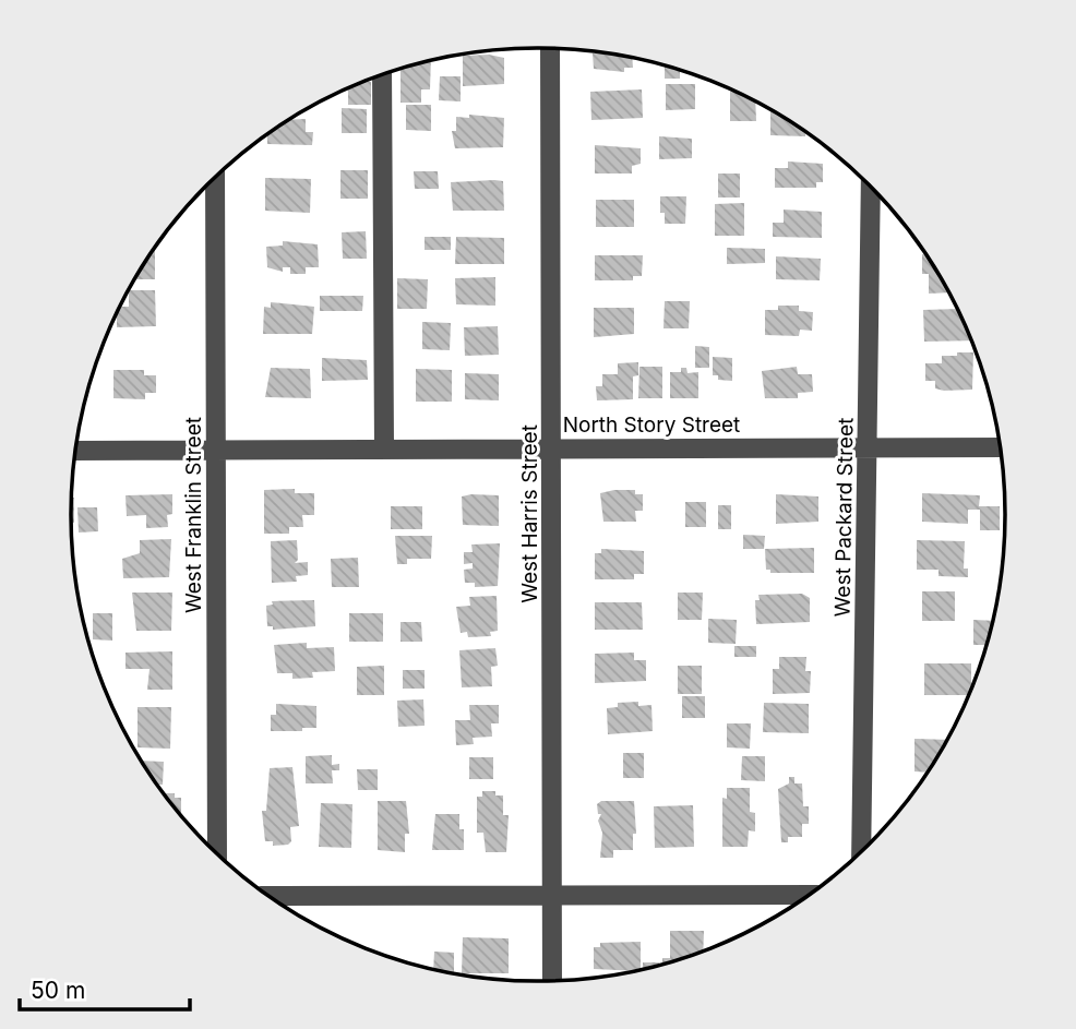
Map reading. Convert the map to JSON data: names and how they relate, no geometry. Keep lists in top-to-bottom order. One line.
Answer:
{"streets":{"street":["North Story Street","West Harris Street","West Franklin Street","West Packard Street"]},"crossings":[["North Story Street","West Harris Street"],["North Story Street","West Franklin Street"],["North Story Street","West Packard Street"]],"scale_bar":"50 m"}
